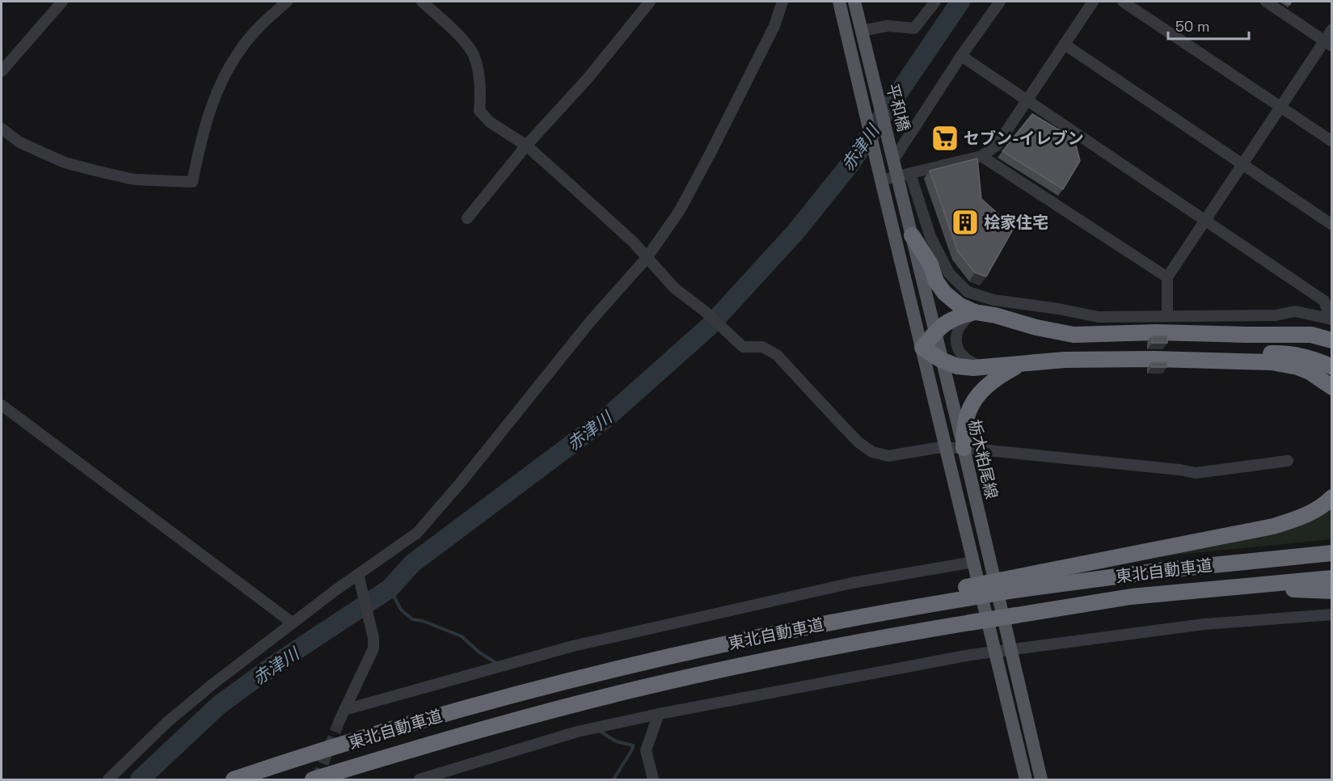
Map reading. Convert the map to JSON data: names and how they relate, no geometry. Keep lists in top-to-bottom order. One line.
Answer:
{"streets":{"highway":["東北自動車道"],"main road":["平和橋","栃木粕尾線"]},"crossings":[["平和橋","栃木粕尾線"]],"water":["赤津川"],"places":{"supermarket":["セブン-イレブン"],"building":["桧家住宅"]},"scale_bar":"50 m"}
